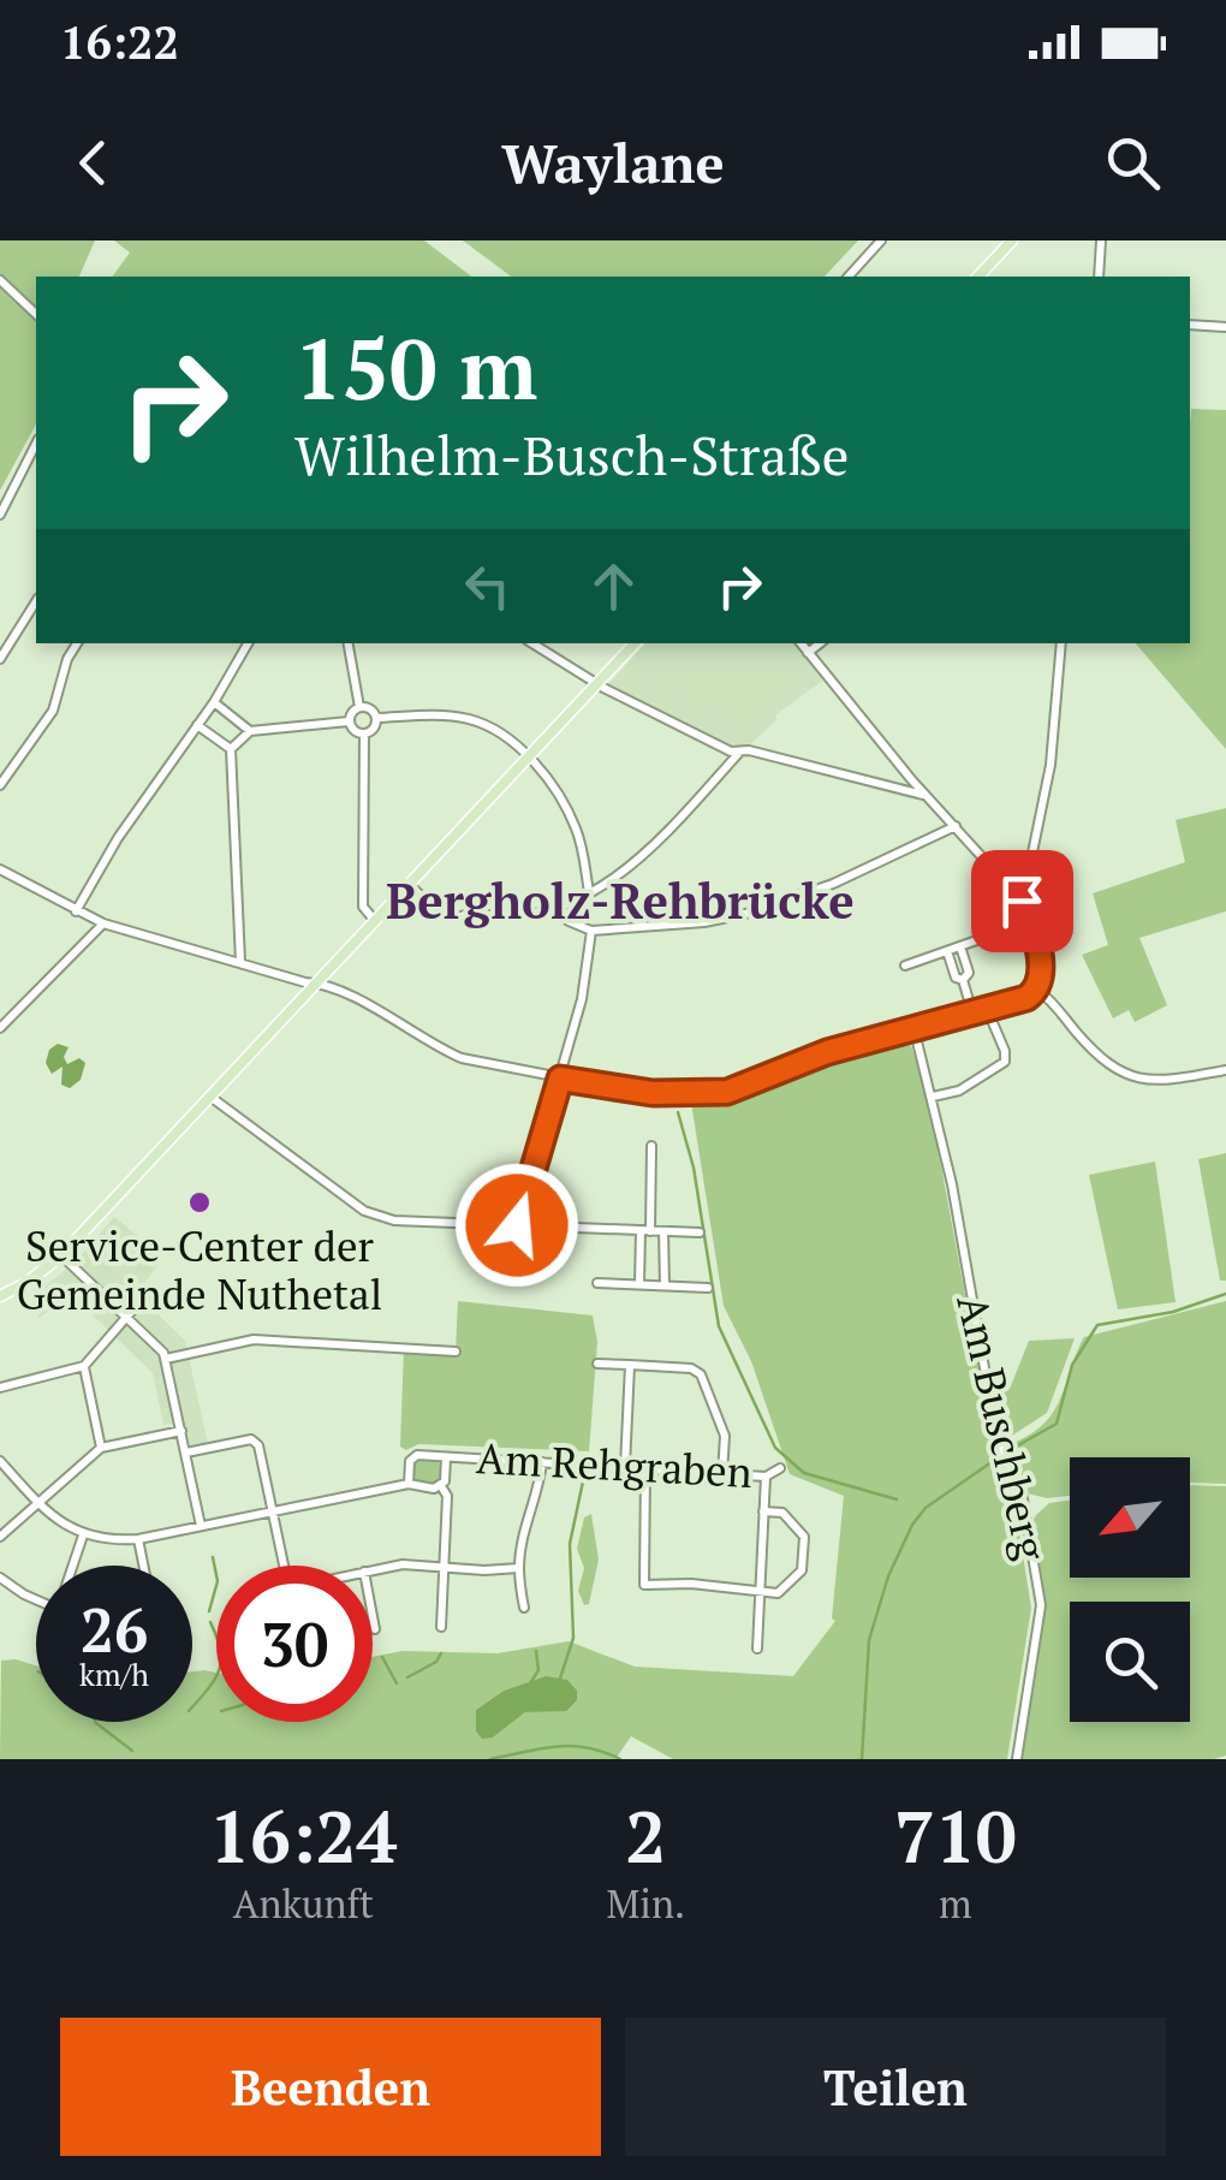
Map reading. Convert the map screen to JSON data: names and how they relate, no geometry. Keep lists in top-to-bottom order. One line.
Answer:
{"streets":{"street":["Am Buschberg","Am Rehgraben"]},"districts":["Bergholz-Rehbrücke"],"places":["Service-Center der Gemeinde Nuthetal"],"north":"bottom left","page":{"status":"16:22","header":"Waylane","turn":["150 m","Wilhelm-Busch-Straße"],"speed":"26 km/h","limit":"30","eta":["16:24","Ankunft","2","Min.","710","m"],"buttons":["Beenden","Teilen"]}}
